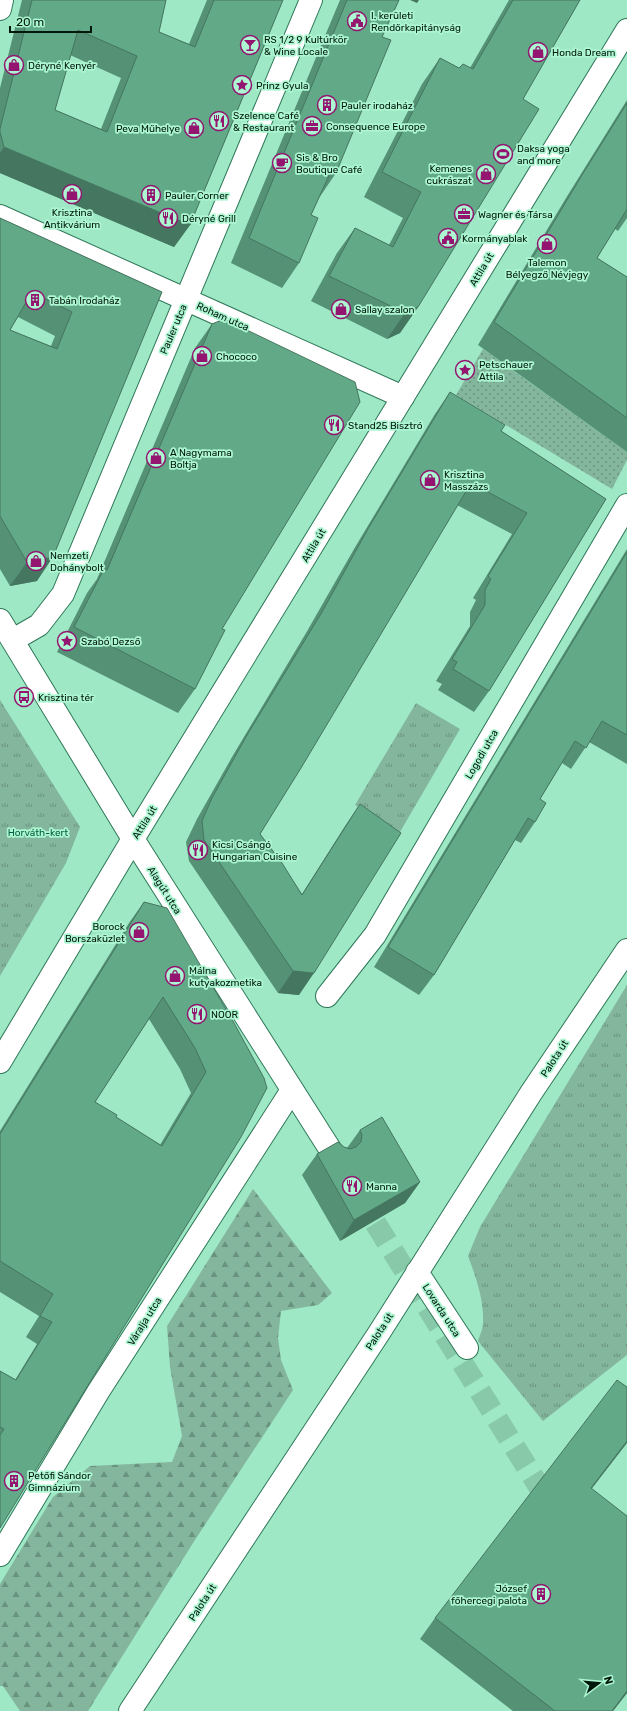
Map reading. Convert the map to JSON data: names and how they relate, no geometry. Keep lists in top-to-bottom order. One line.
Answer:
{"streets":{"street":["Attila út","Roham utca","Pauler utca","Logodi utca","Alagút utca","Palota út","Lovarda utca","Váralja utca"]},"crossings":[["Attila út","Roham utca"],["Attila út","Alagút utca"],["Roham utca","Pauler utca"],["Pauler utca","Alagút utca"],["Alagút utca","Váralja utca"],["Palota út","Lovarda utca"]],"parks":["Horváth-kert"],"places":{"public building":["I. kerületi Rendőrkapitányság","Kormányablak"],"bar":["RS 1/2 9 Kultúrkör & Wine Locale"],"shop":["Honda Dream","Déryné Kenyér","Peva Műhelye","Kemenes cukrászat","Krisztina Antikvárium","Talemon Bélyegző Névjegy","Sallay szalon","Chococo","A Nagymama Boltja","Krisztina Masszázs","Nemzeti Dohánybolt","Borock Borszaküzlet","Málna kutyakozmetika"],"place":["Prinz Gyula","Petschauer Attila","Szabó Dezső"],"building":["Pauler irodaház","Pauler Corner","Tabán Irodaház","Petőfi Sándor Gimnázium","József főhercegi palota"],"restaurant":["Szelence Café & Restaurant","Déryné Grill","Stand25 Bisztró","Kicsi Csángó Hungarian Cuisine","NOOR","Manna"],"office":["Consequence Europe","Wagner és Társa"],"sports":["Daksa yoga and more"],"cafe":["Sis & Bro Boutique Café"],"bus stop":["Krisztina tér"]},"scale_bar":"20 m","north":"right"}
